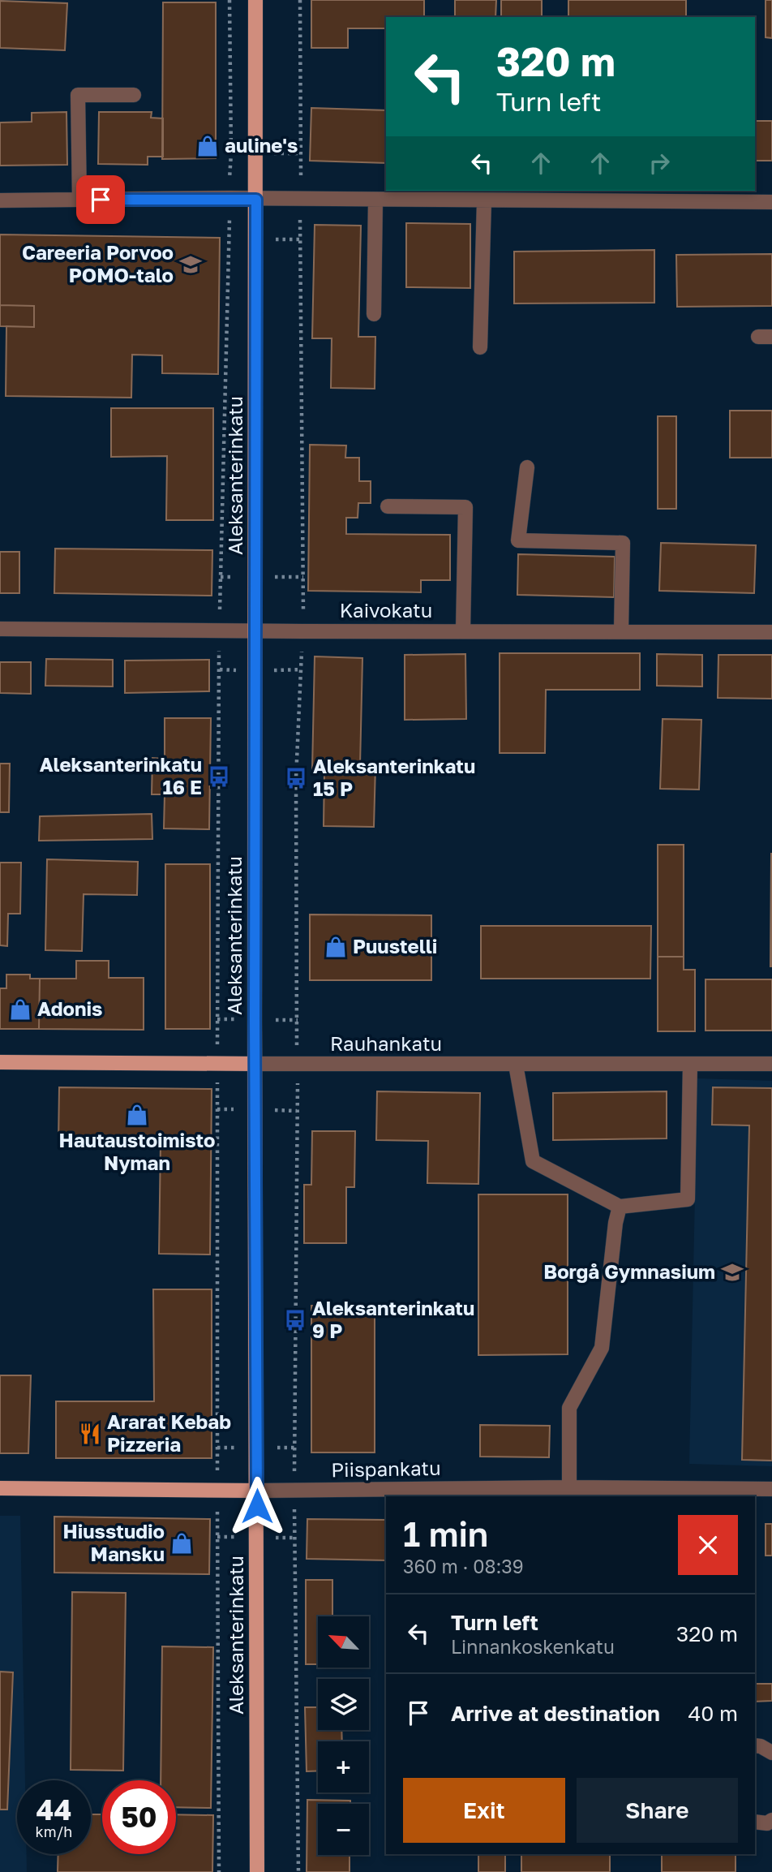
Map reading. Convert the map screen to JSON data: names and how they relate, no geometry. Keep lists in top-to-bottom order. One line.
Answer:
{"streets":{"main road":["Aleksanterinkatu","Rauhankatu","Piispankatu"],"street":["Kaivokatu"]},"crossings":[["Aleksanterinkatu","Kaivokatu"],["Aleksanterinkatu","Rauhankatu"],["Aleksanterinkatu","Piispankatu"]],"places":{"shop":["auline's","Puustelli","Adonis","Hautaustoimisto Nyman","Hiusstudio Mansku"],"school or university":["Careeria Porvoo POMO-talo","Borgå Gymnasium"],"bus stop":["Aleksanterinkatu 16 E","Aleksanterinkatu 15 P","Aleksanterinkatu 9 P"],"restaurant":["Ararat Kebab Pizzeria"]},"north":"top left","page":{"turn":["320 m","Turn left"],"heading":["1 min","360 m · 08:39"],"list":[{"name":"Turn left","note":"Linnankoskenkatu","value":"320 m"},{"name":"Arrive at destination","value":"40 m"}],"map_buttons":["+","−"],"buttons":["Exit","Share"],"speed":"44 km/h","limit":"50"}}
